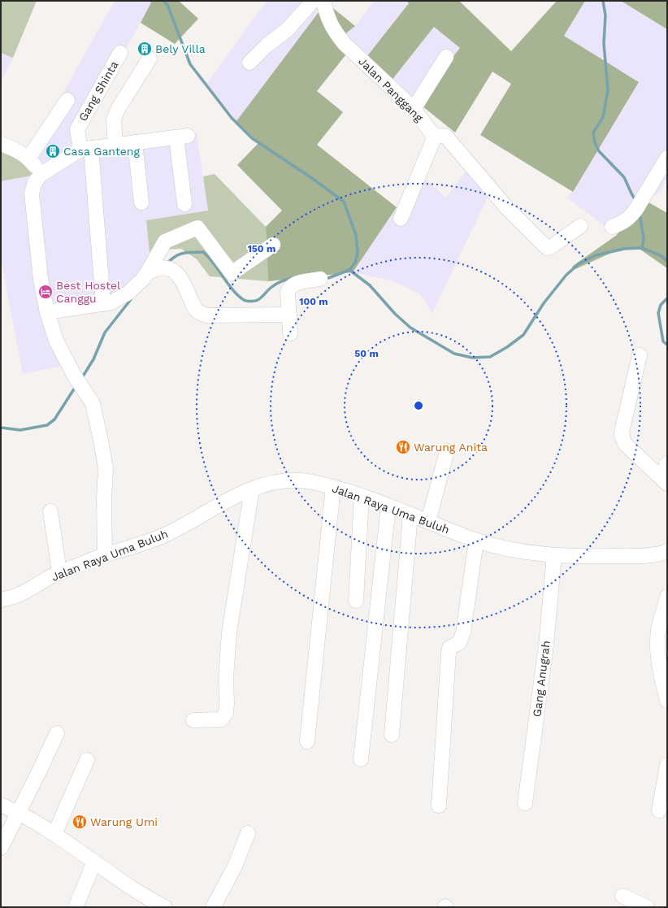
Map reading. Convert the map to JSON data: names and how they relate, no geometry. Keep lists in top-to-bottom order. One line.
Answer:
{"streets":{"street":["Jalan Panggang","Gang Shinta","Jalan Raya Uma Buluh","Gang Anugrah"]},"crossings":[["Jalan Raya Uma Buluh","Gang Anugrah"]],"places":{"building":["Bely Villa","Casa Ganteng"],"hotel":["Best Hostel Canggu"],"restaurant":["Warung Anita","Warung Umi"]},"rings":["150 m","100 m","50 m"]}
